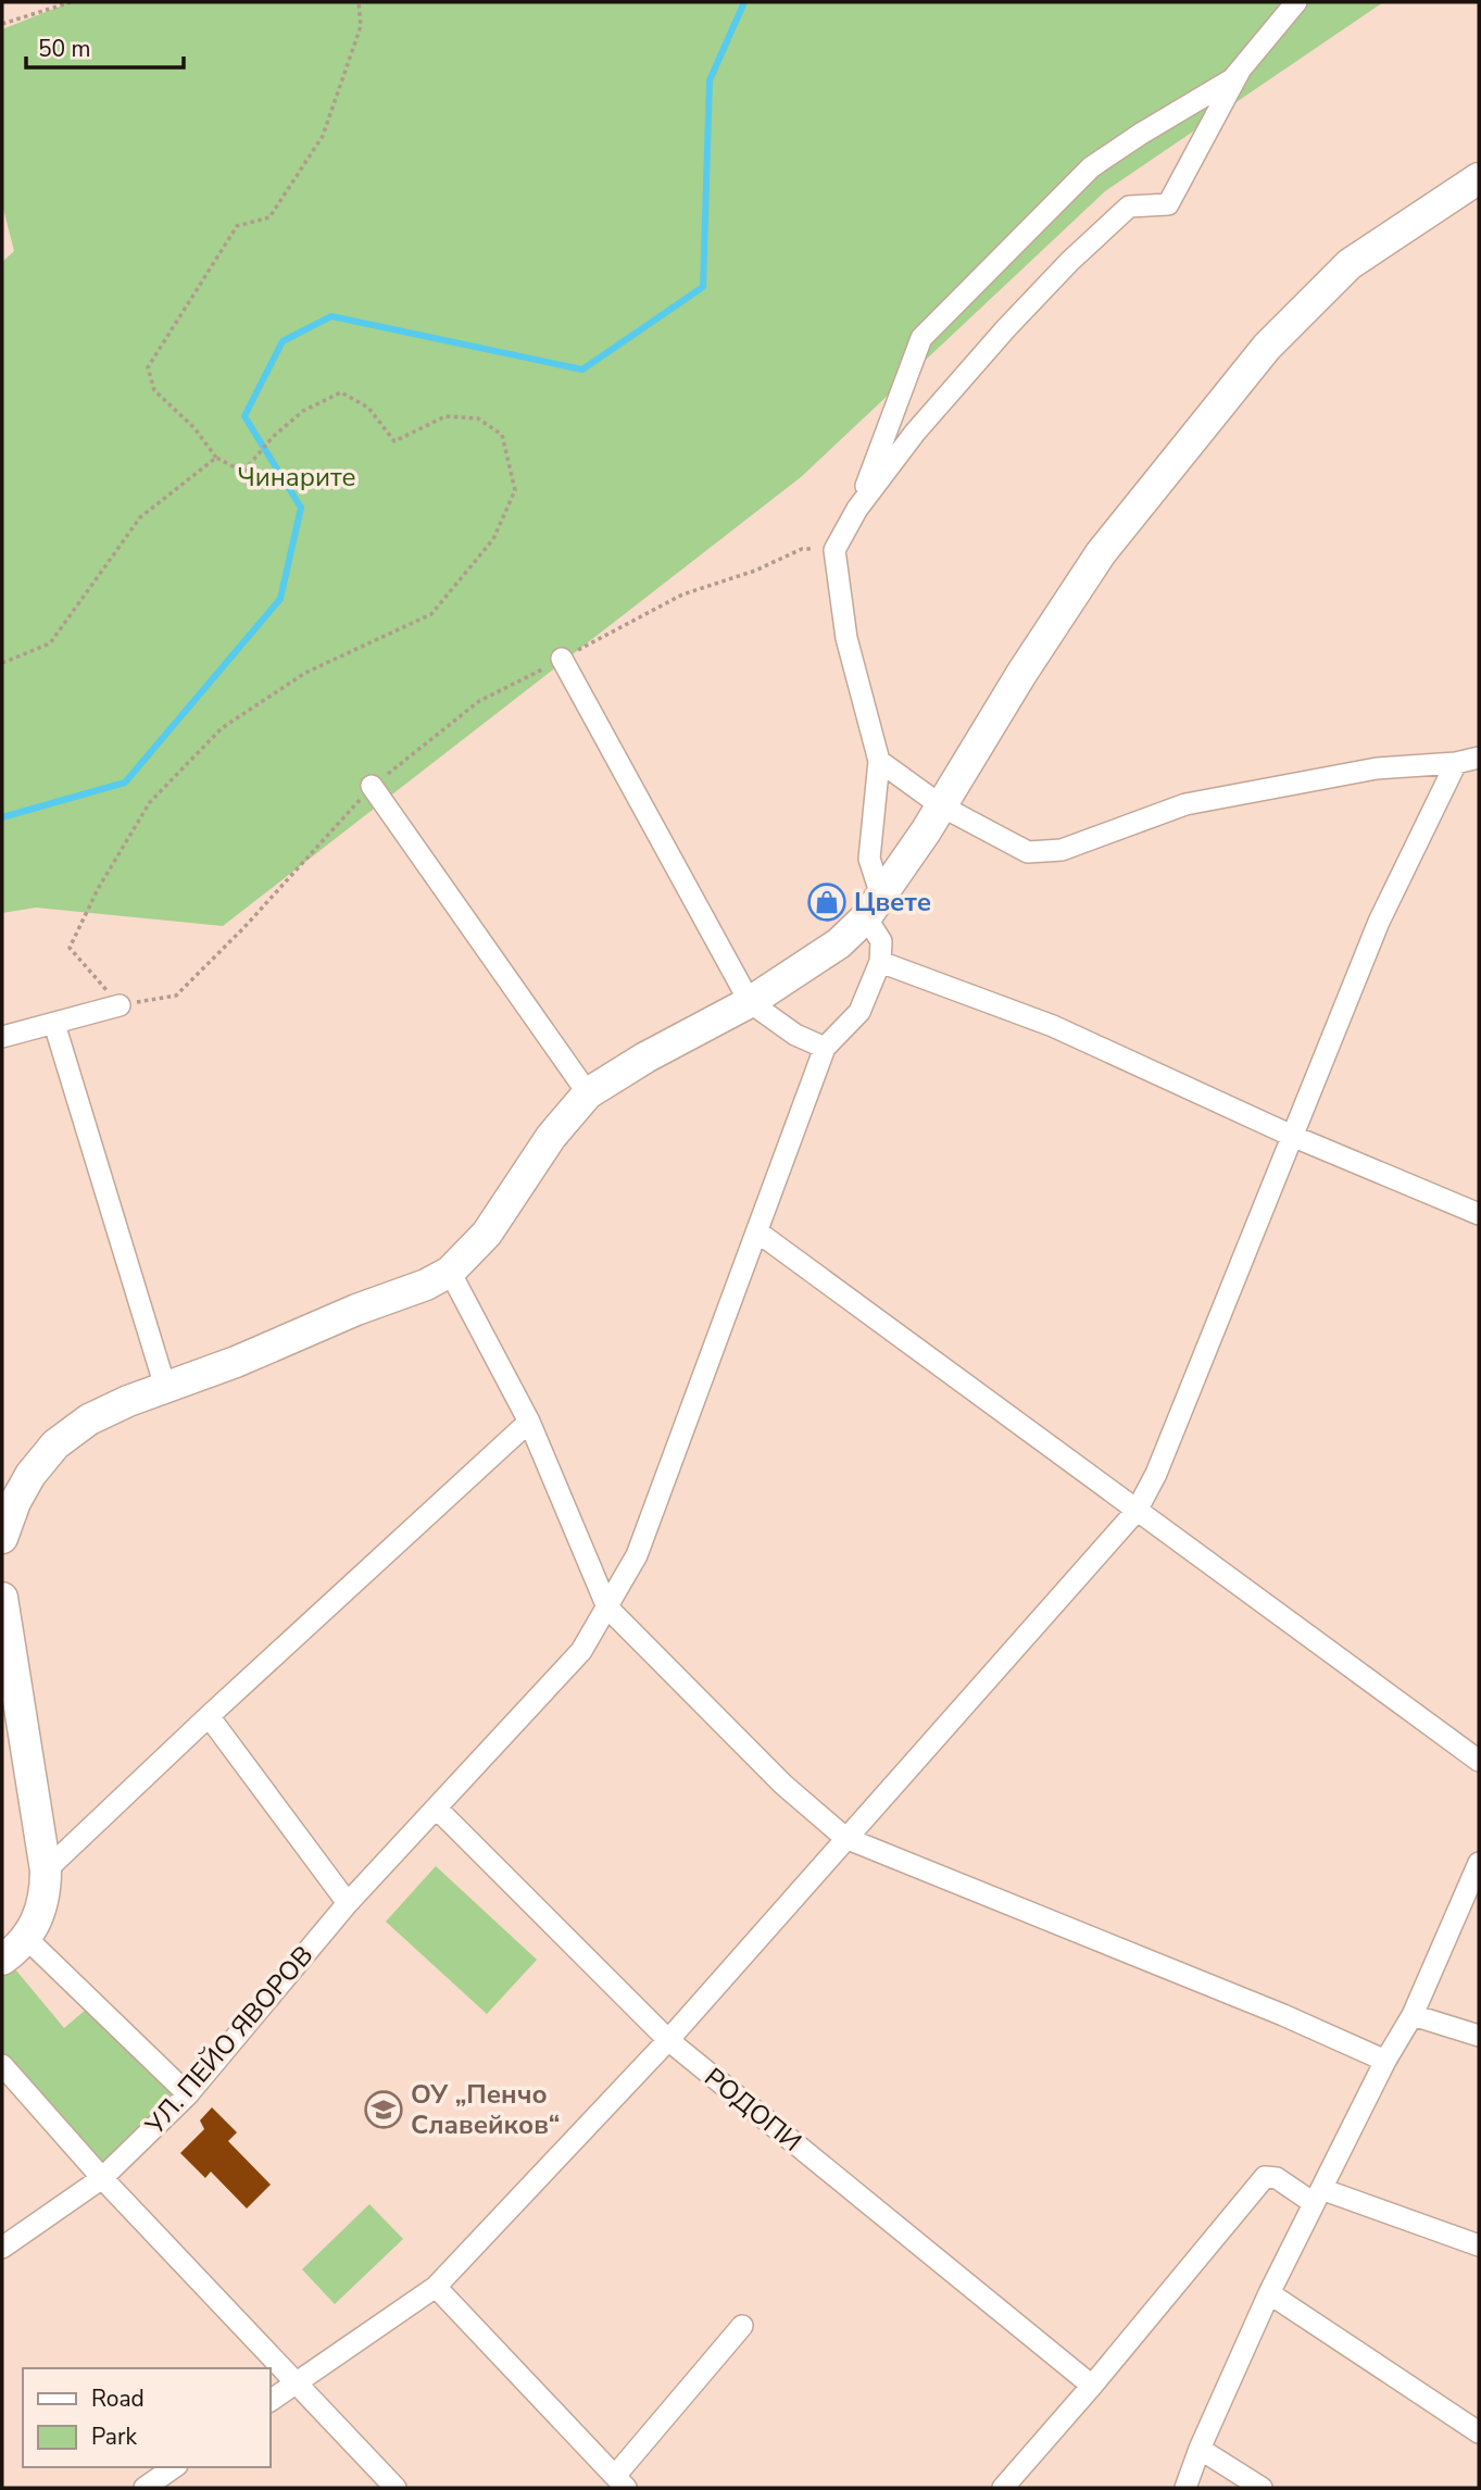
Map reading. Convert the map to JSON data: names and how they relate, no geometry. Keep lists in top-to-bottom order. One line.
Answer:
{"streets":{"street":["УЛ. ПЕЙО ЯВОРОВ","РОДОПИ"]},"crossings":[["УЛ. ПЕЙО ЯВОРОВ","РОДОПИ"]],"parks":["Чинарите"],"places":{"shop":["Цвете"],"school or university":["ОУ „Пенчо Славейков“"]},"legend":["Road","Park"],"scale_bar":"50 m"}
